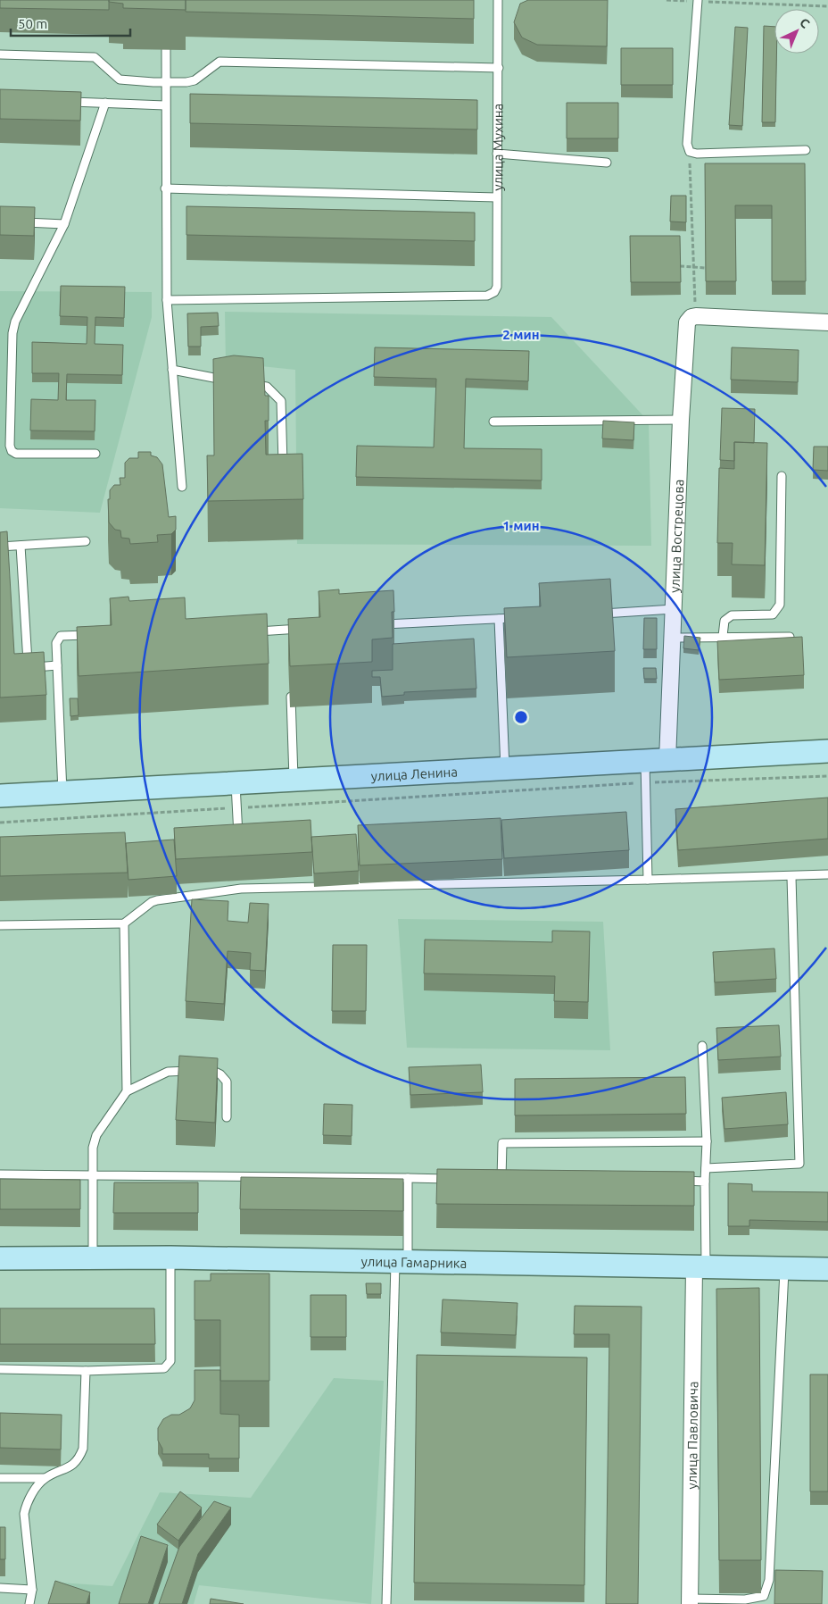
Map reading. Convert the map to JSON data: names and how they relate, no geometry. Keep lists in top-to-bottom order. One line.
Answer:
{"streets":{"main road":["улица Ленина","улица Гамарника"],"street":["улица Вострецова","улица Павловича"],"lane":["улица Мухина"]},"crossings":[["улица Вострецова","улица Ленина"],["улица Гамарника","улица Павловича"]],"scale_bar":"50 m","north":"top right","rings":["2 мин","1 мин"]}
